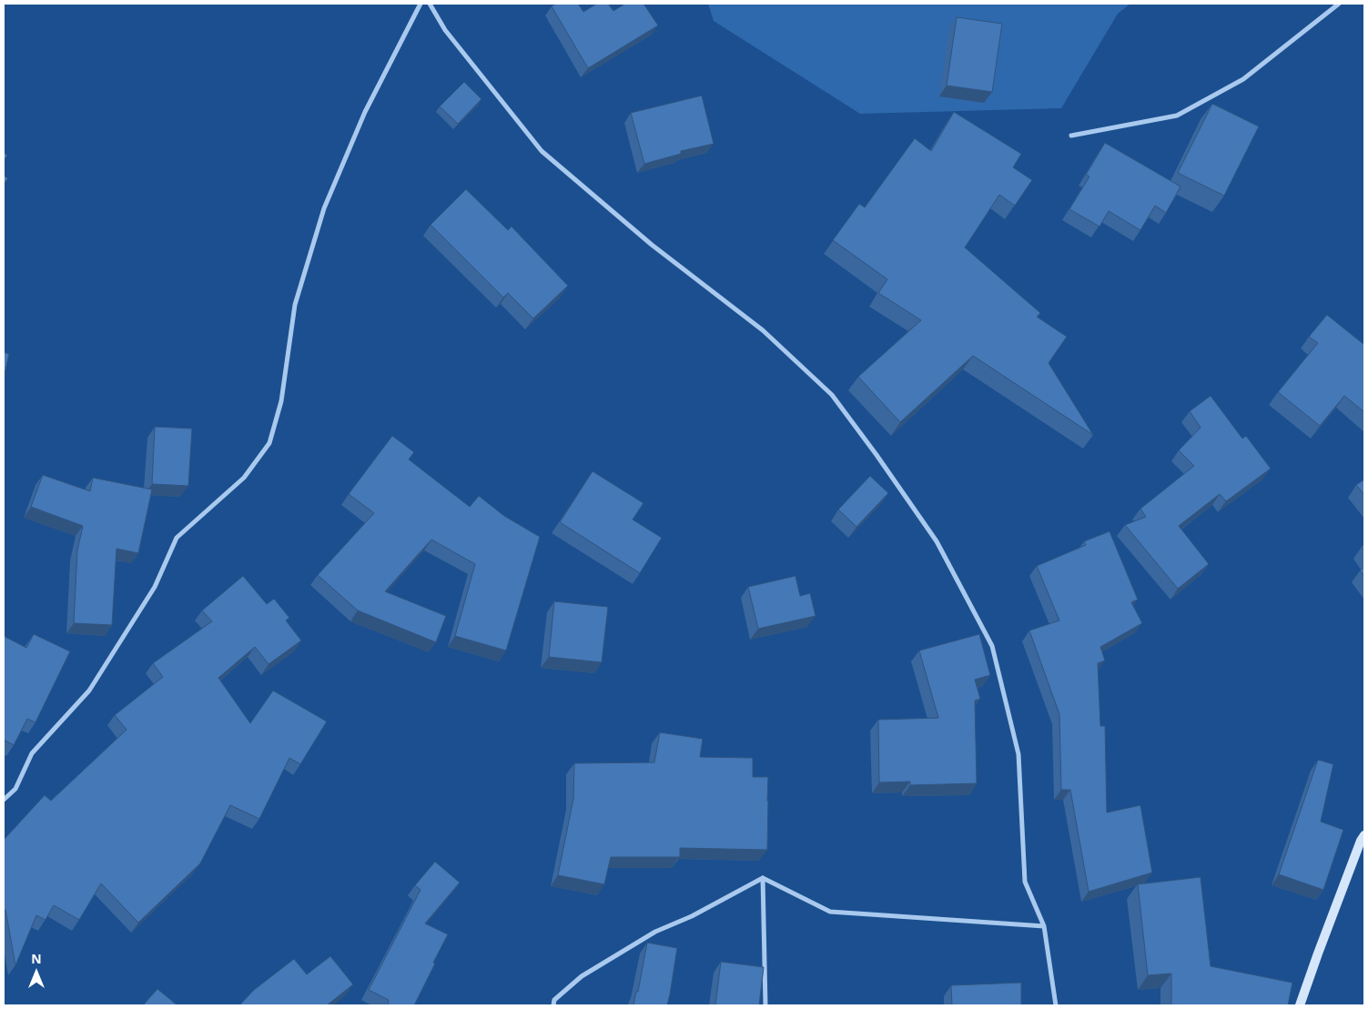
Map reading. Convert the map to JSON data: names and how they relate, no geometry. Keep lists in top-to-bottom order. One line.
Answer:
{"north":"top"}
